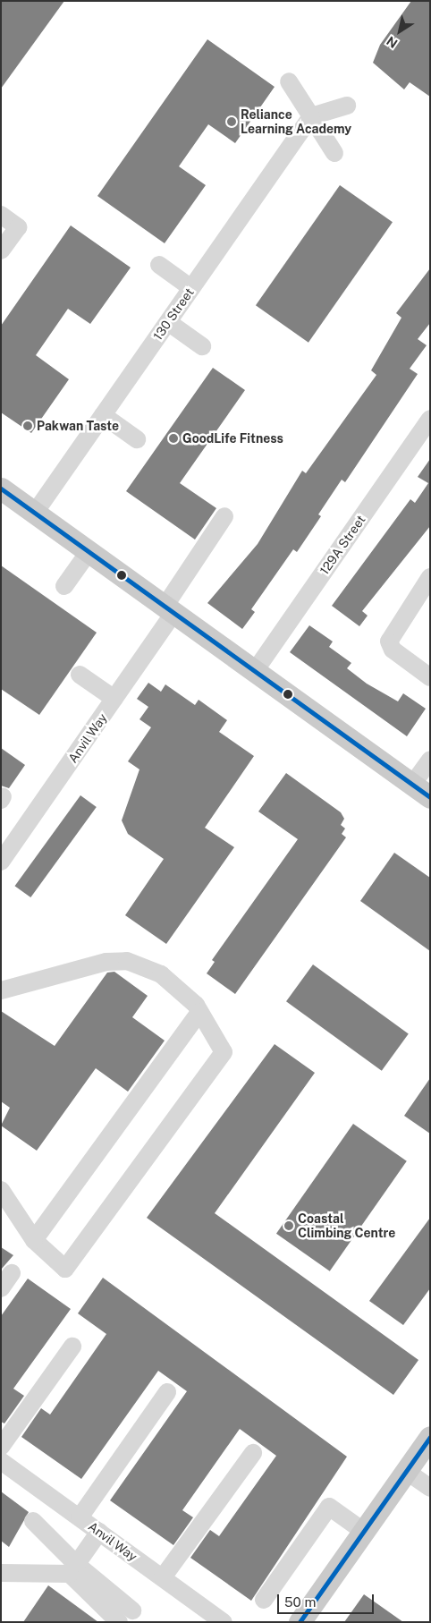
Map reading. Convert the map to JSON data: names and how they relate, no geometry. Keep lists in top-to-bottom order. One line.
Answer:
{"streets":{"street":["130 Street","129A Street","Anvil Way"]},"places":["Reliance Learning Academy","Pakwan Taste","GoodLife Fitness","Coastal Climbing Centre"],"scale_bar":"50 m","north":"bottom left"}
